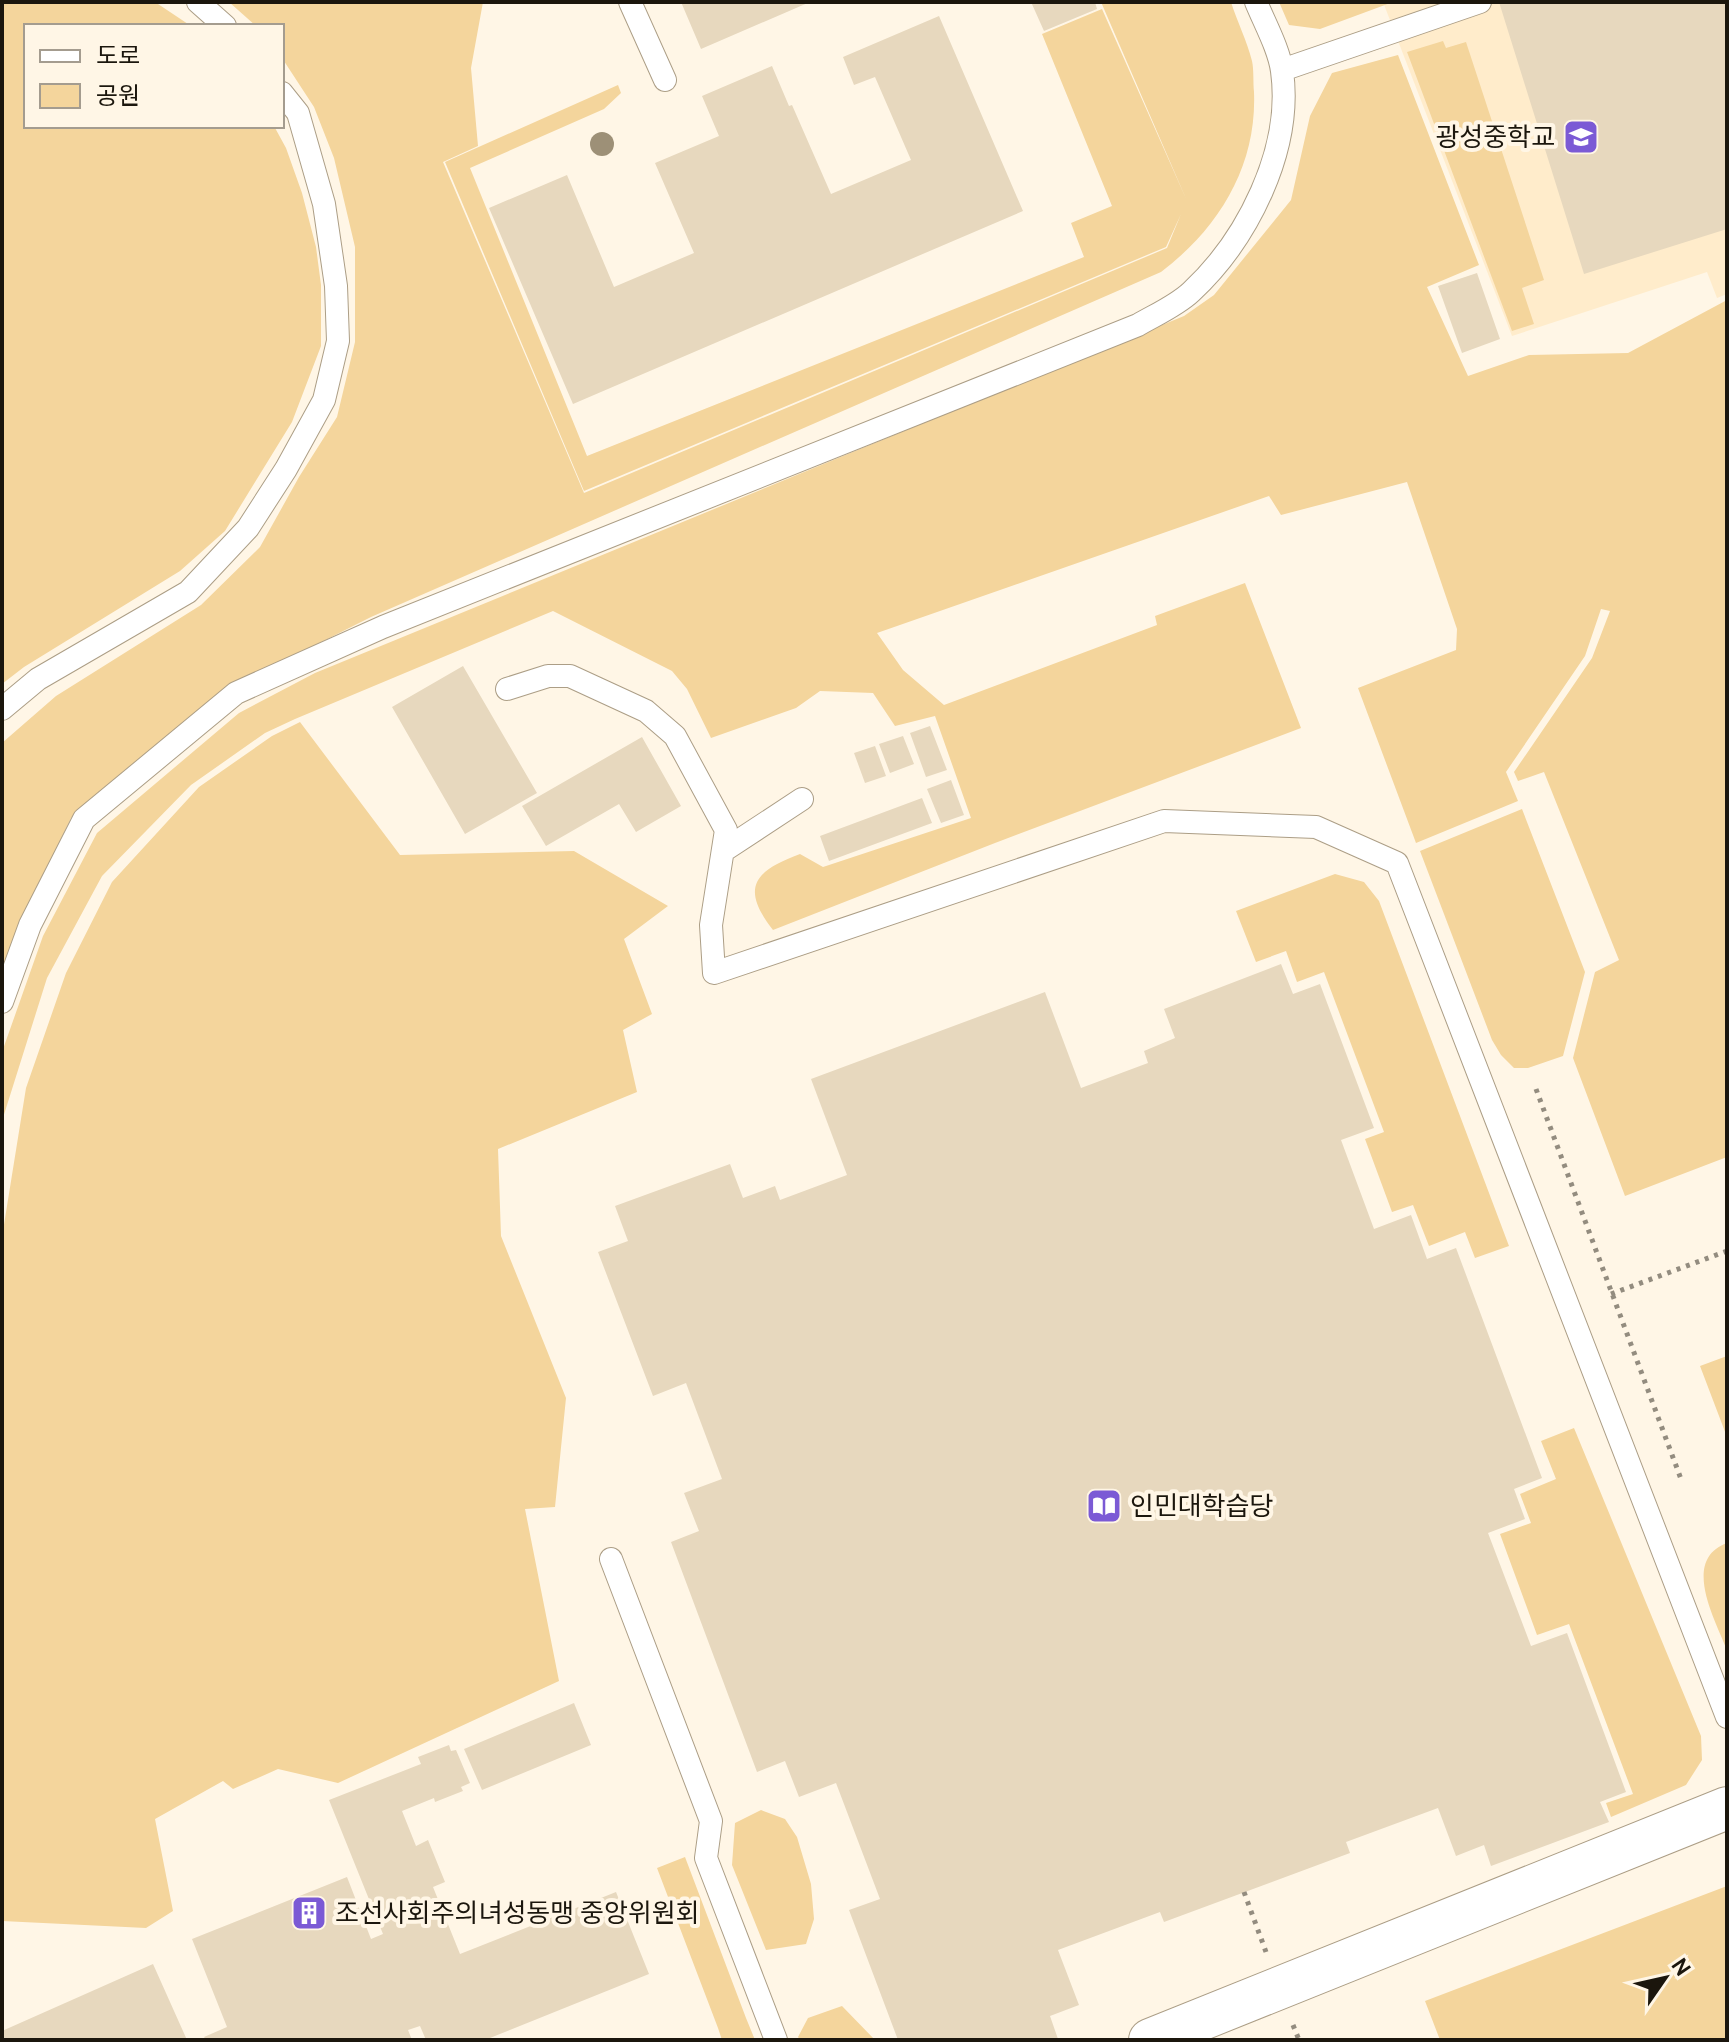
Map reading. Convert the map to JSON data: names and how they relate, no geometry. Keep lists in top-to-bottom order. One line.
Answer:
{"places":{"school or university":["광성중학교"],"library":["인민대학습당"],"building":["조선사회주의녀성동맹 중앙위원회"]},"legend":["도로","공원"],"north":"top right"}
